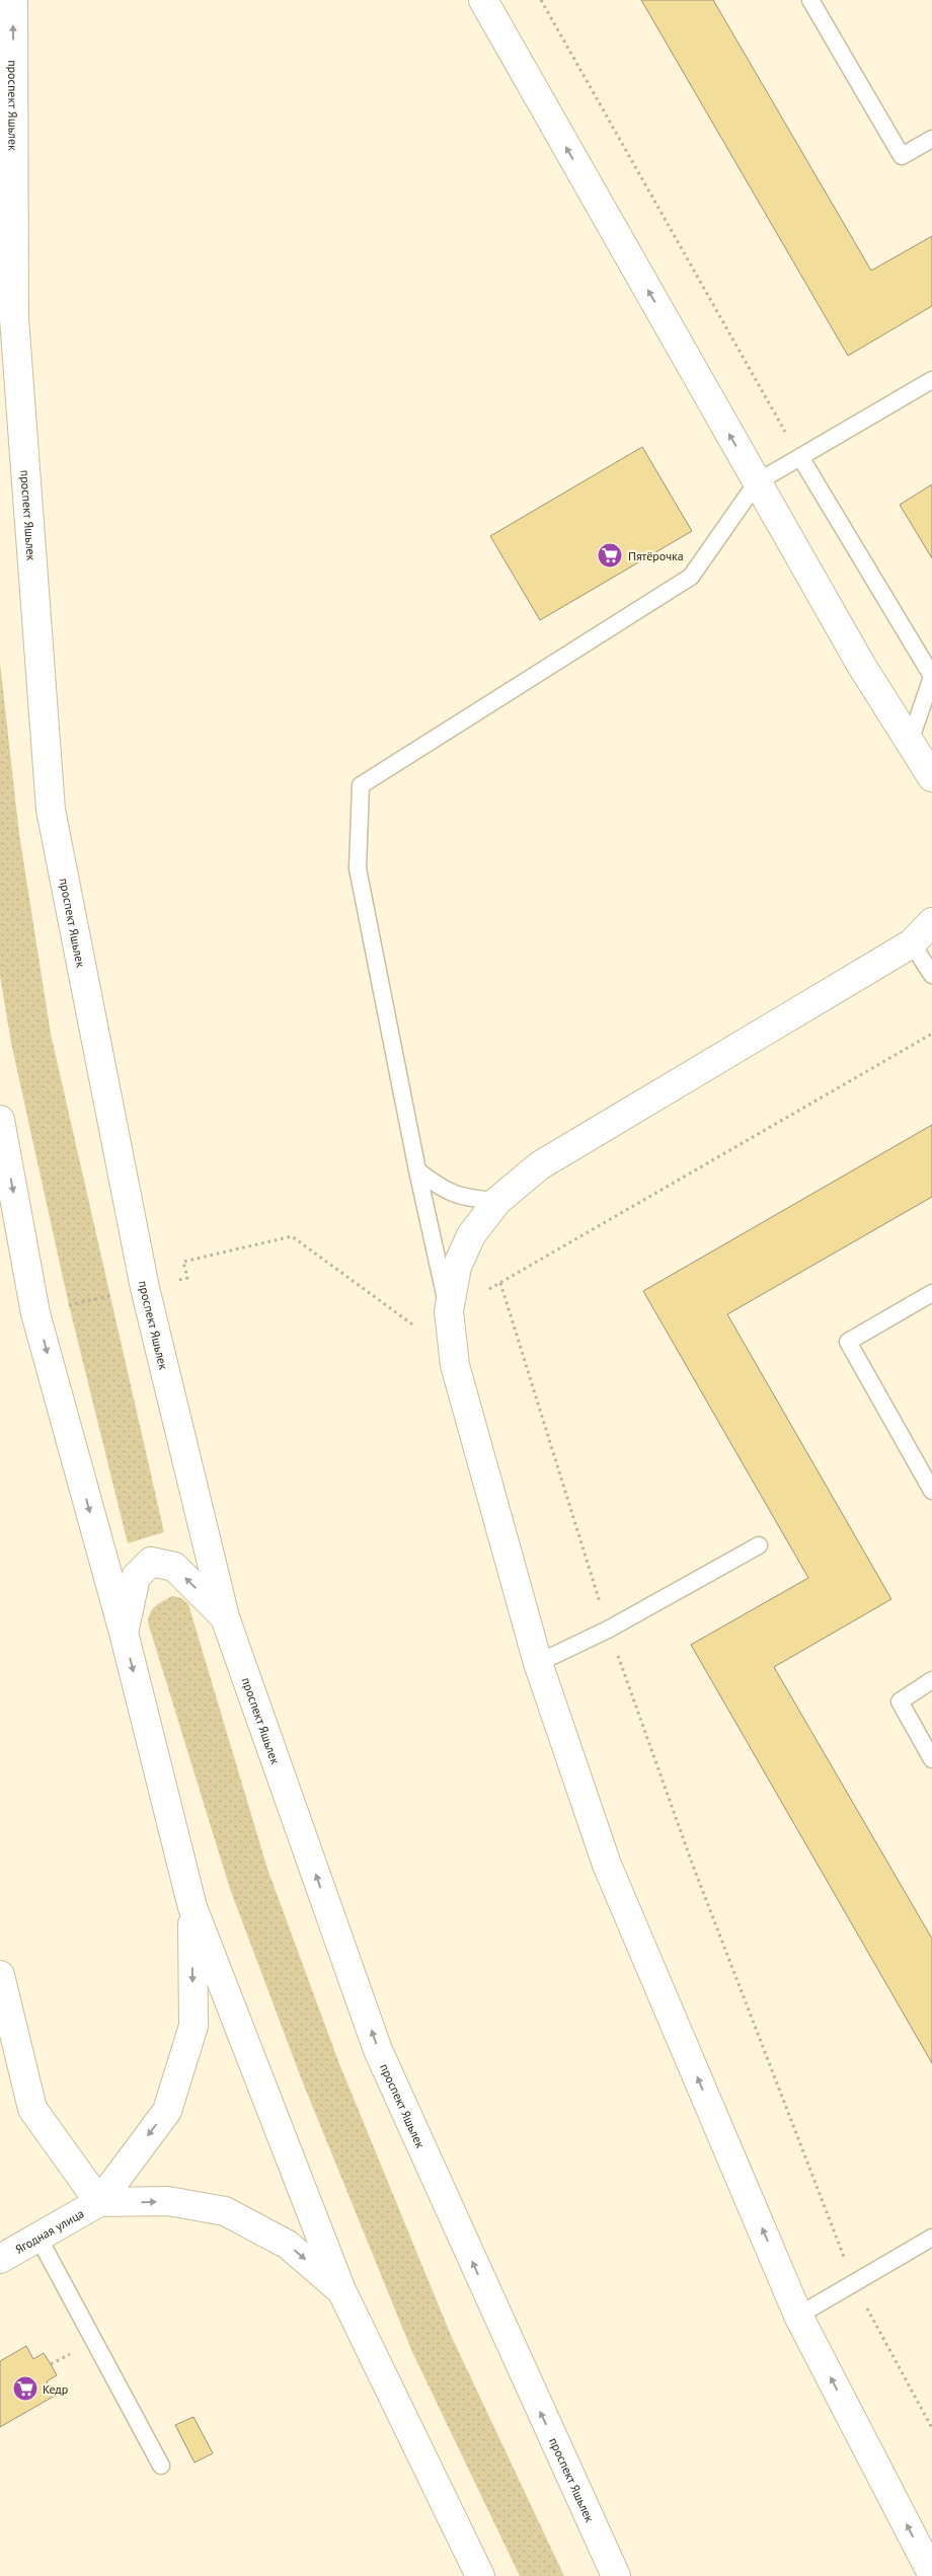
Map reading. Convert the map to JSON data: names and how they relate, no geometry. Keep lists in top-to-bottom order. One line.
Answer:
{"streets":{"main road":["проспект Яшьлек","Ягодная улица"]},"places":{"supermarket":["Пятёрочка","Кедр"]}}
